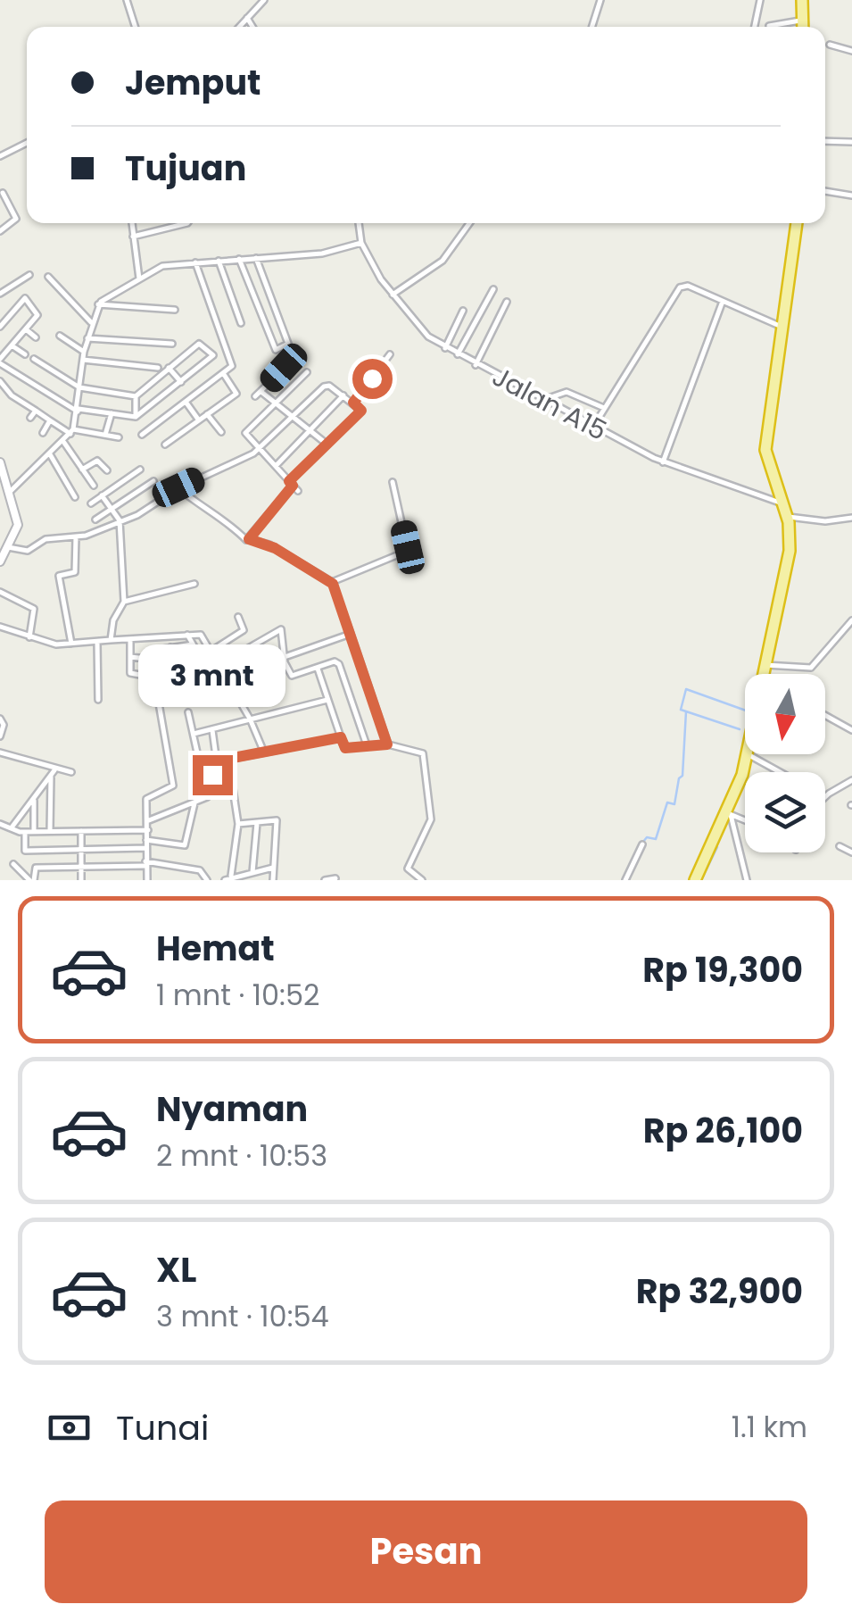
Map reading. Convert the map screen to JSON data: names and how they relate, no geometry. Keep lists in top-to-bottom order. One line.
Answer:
{"streets":{"street":["Jalan A15"]},"north":"bottom","page":{"banner":["Jemput","Tujuan"],"bubble":"3 mnt","list":[{"name":"Hemat","note":"1 mnt · 10:52","value":"Rp 19,300"},{"name":"Nyaman","note":"2 mnt · 10:53","value":"Rp 26,100"},{"name":"XL","note":"3 mnt · 10:54","value":"Rp 32,900"}],"pay":["Tunai","1.1 km"],"buttons":"Pesan"}}
